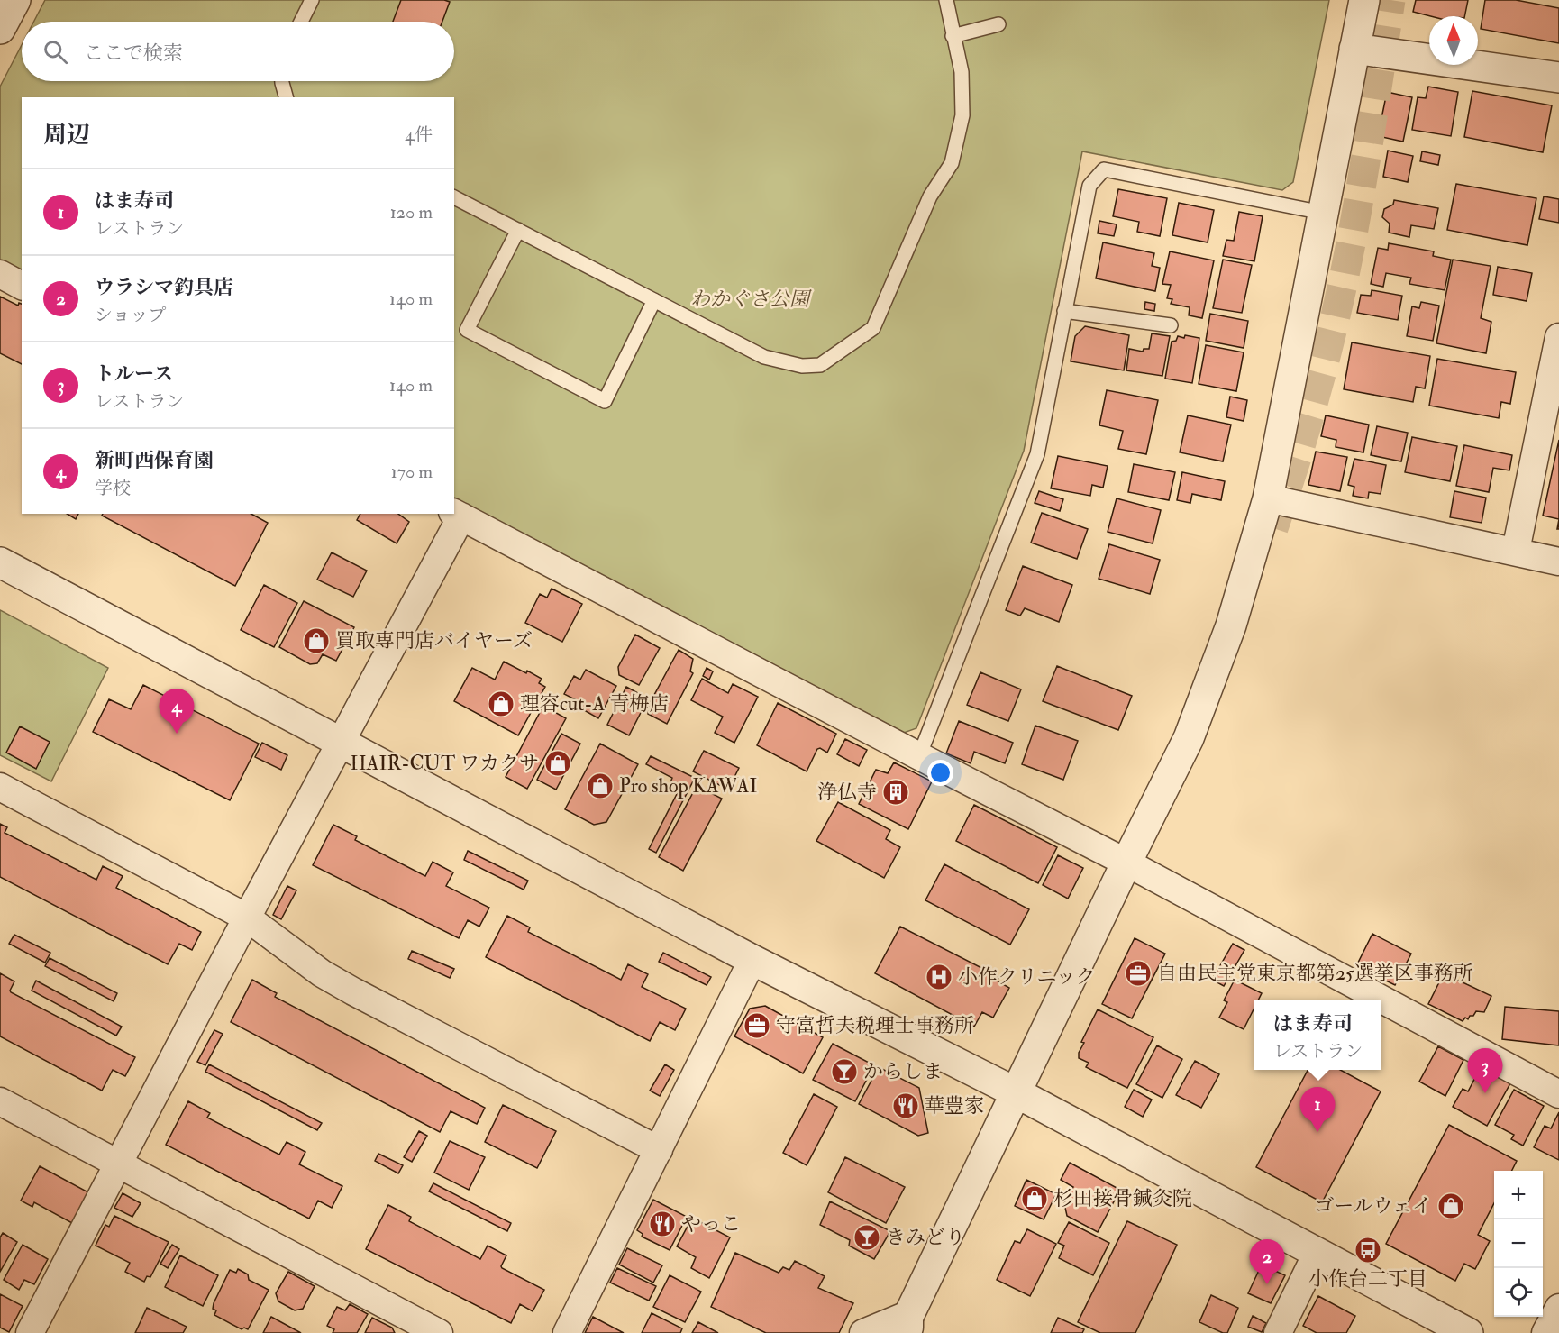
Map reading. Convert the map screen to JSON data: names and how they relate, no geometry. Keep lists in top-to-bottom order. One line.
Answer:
{"parks":["わかぐさ公園"],"places":{"shop":["買取専門店バイヤーズ","理容cut-A 青梅店","HAIR-CUT ワカクサ","Pro shop KAWAI","杉田接骨鍼灸院","ゴールウェイ"],"building":["浄仏寺"],"office":["自由民主党東京都第25選挙区事務所","守富哲夫税理士事務所"],"hospital":["小作クリニック"],"bar":["からしま","きみどり"],"restaurant":["華豊家","やっこ"],"bus stop":["小作台二丁目"]},"north":"top","page":{"search":"ここで検索","heading":["周辺","4件"],"list":[{"mark":"1","name":"はま寿司","note":"レストラン","value":"120 m"},{"mark":"2","name":"ウラシマ釣具店","note":"ショップ","value":"140 m"},{"mark":"3","name":"トルース","note":"レストラン","value":"140 m"},{"mark":"4","name":"新町西保育園","note":"学校","value":"170 m"}],"pins":["4","3","1","2"],"popup":["はま寿司","レストラン"],"map_buttons":["+","−"]}}
